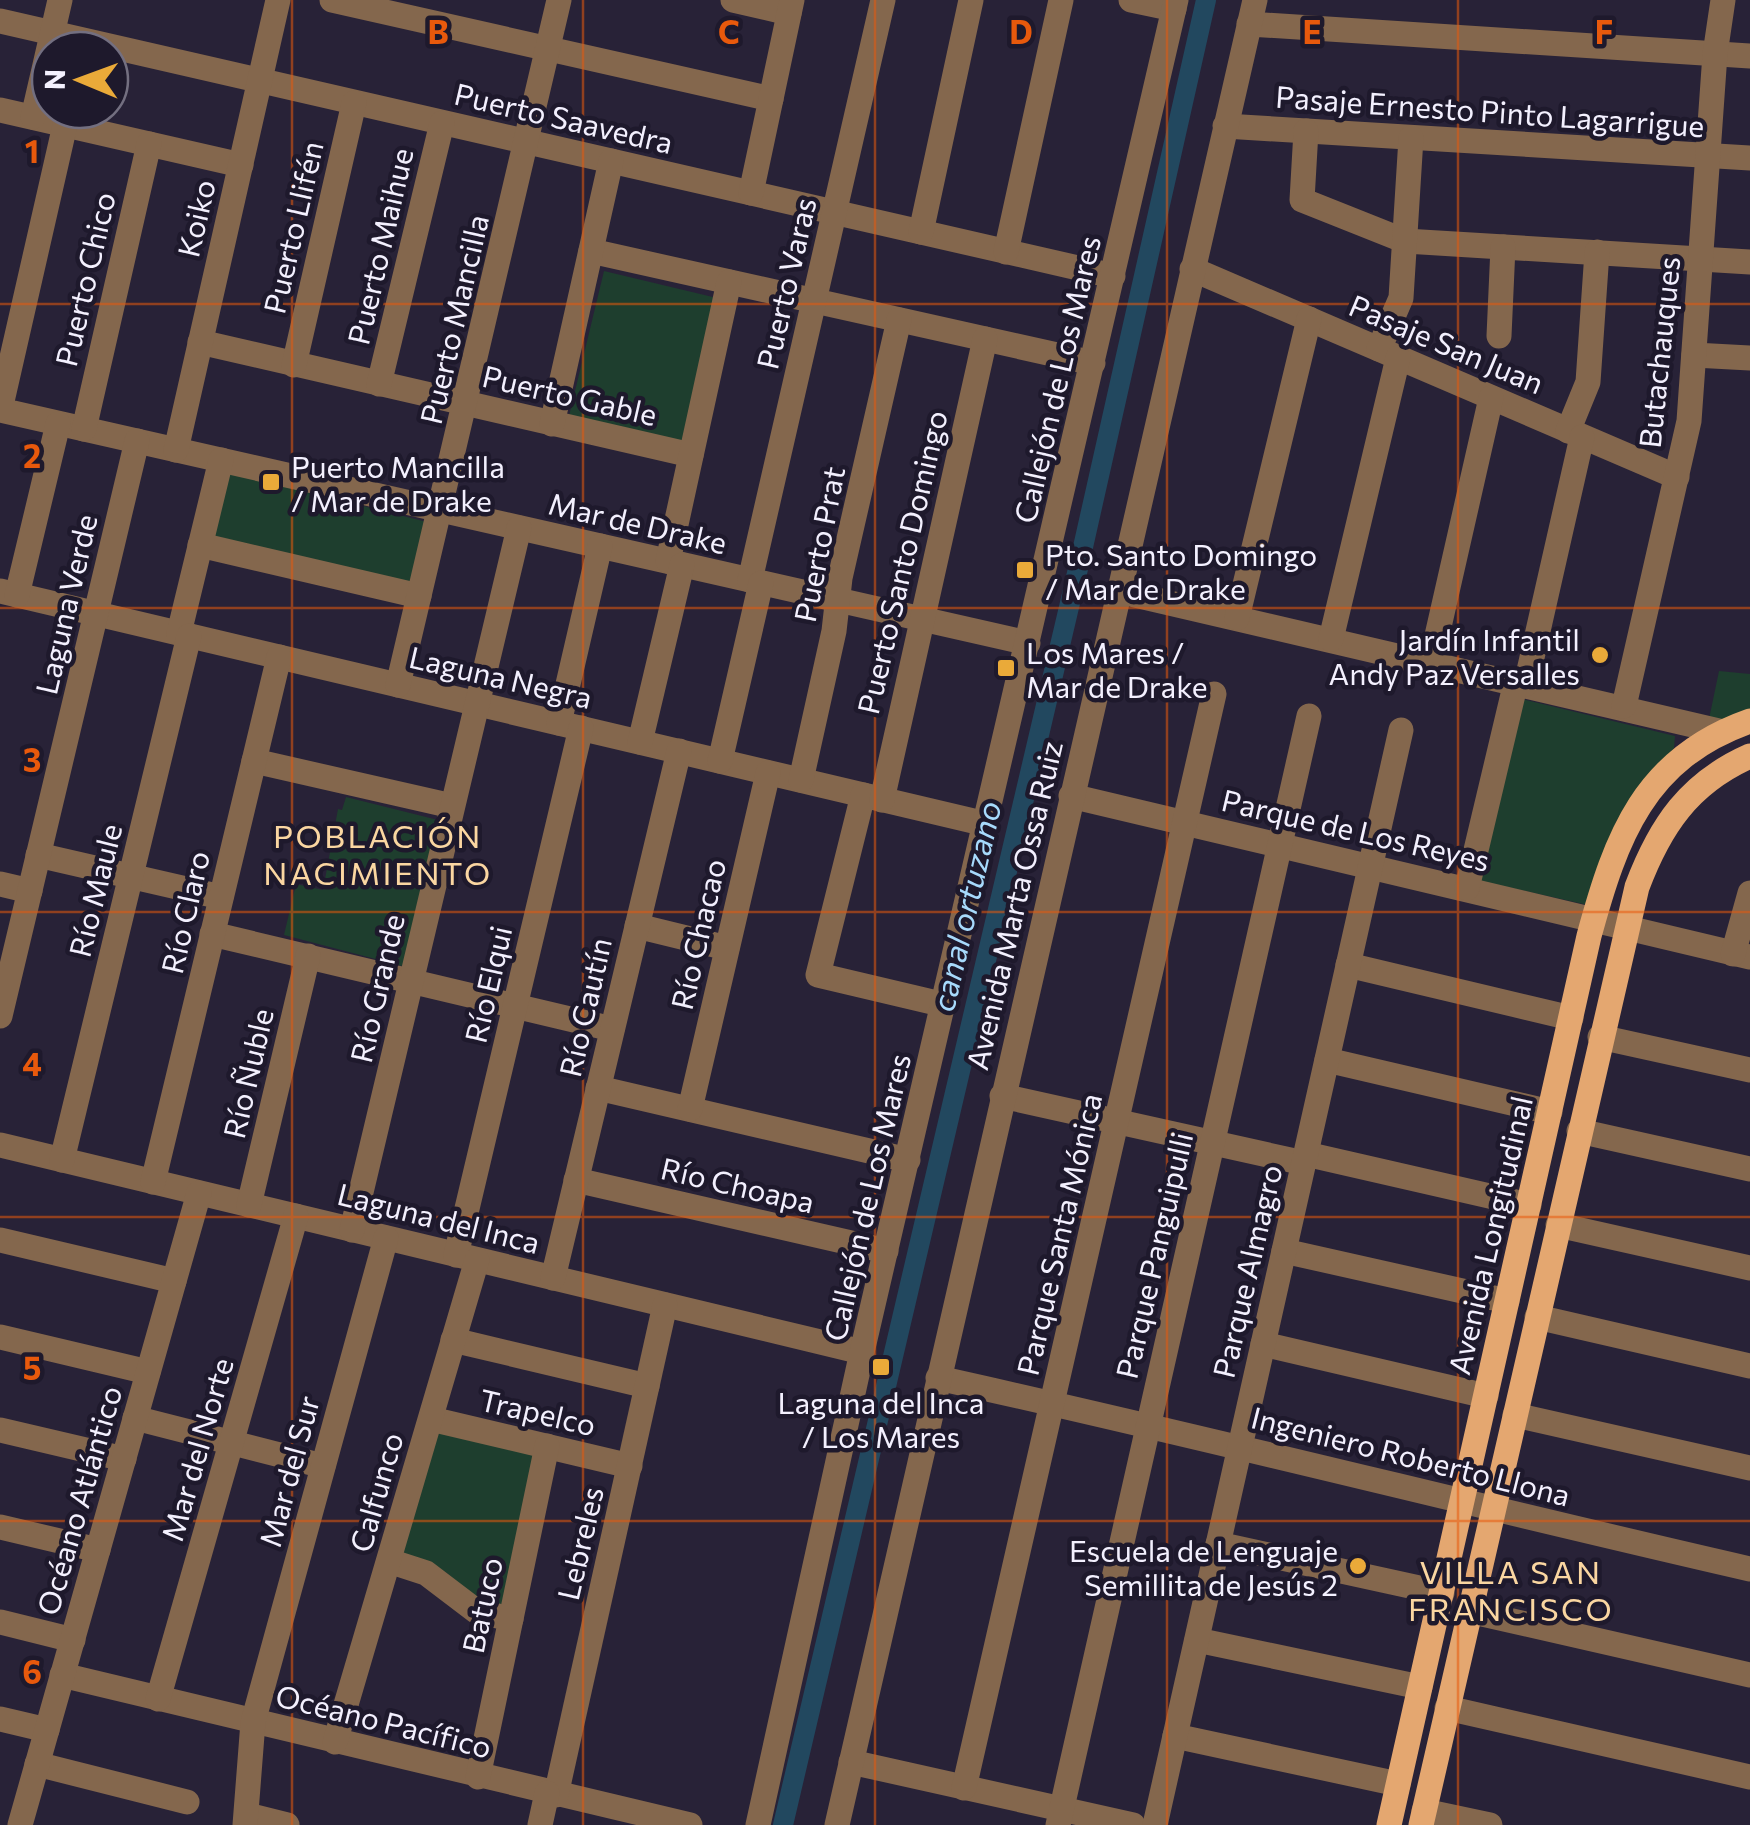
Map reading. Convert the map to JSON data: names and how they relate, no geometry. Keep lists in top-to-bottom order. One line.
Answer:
{"streets":{"main road":["Avenida Longitudinal"],"street":["Pasaje Ernesto Pinto Lagarrigue","Puerto Saavedra","Koiko","Puerto Llifén","Puerto Maihue","Puerto Chico","Puerto Varas","Puerto Mancilla","Pasaje San Juan","Butachauques","Callejón de Los Mares","Puerto Gable","Mar de Drake","Puerto Prat","Puerto Santo Domingo","Laguna Verde","Laguna Negra","Parque de Los Reyes","Río Maule","Avenida Marta Ossa Ruiz","Río Claro","Río Chacao","Río Elqui","Río Grande","Río Cautín","Río Ñuble","Río Choapa","Laguna del Inca","Parque Santa Mónica","Parque Panguipulli","Parque Almagro","Trapelco","Mar del Norte","Ingeniero Roberto Llona","Mar del Sur","Calfunco","Océano Atlántico","Lebreles","Batuco","Océano Pacífico"]},"crossings":[["Pasaje Ernesto Pinto Lagarrigue","Butachauques"],["Pasaje Ernesto Pinto Lagarrigue","Avenida Marta Ossa Ruiz"],["Puerto Saavedra","Koiko"],["Puerto Saavedra","Puerto Llifén"],["Puerto Saavedra","Puerto Maihue"],["Puerto Saavedra","Puerto Varas"],["Puerto Saavedra","Puerto Mancilla"],["Puerto Saavedra","Callejón de Los Mares"],["Koiko","Puerto Gable"],["Koiko","Mar de Drake"],["Puerto Llifén","Puerto Gable"],["Puerto Maihue","Puerto Gable"],["Puerto Chico","Mar de Drake"],["Puerto Chico","Laguna Negra"],["Puerto Varas","Mar de Drake"],["Puerto Varas","Laguna Negra"],["Puerto Mancilla","Puerto Gable"],["Puerto Mancilla","Mar de Drake"],["Puerto Mancilla","Laguna Negra"],["Pasaje San Juan","Butachauques"],["Pasaje San Juan","Avenida Marta Ossa Ruiz"],["Callejón de Los Mares","Mar de Drake"],["Callejón de Los Mares","Puerto Santo Domingo"],["Callejón de Los Mares","Laguna Negra"],["Callejón de Los Mares","Río Choapa"],["Callejón de Los Mares","Laguna del Inca"],["Mar de Drake","Puerto Prat"],["Mar de Drake","Puerto Santo Domingo"],["Mar de Drake","Laguna Verde"],["Mar de Drake","Río Maule"],["Mar de Drake","Río Elqui"],["Mar de Drake","Río Grande"],["Puerto Prat","Laguna Negra"],["Puerto Santo Domingo","Laguna Negra"],["Laguna Verde","Laguna Negra"],["Laguna Negra","Río Maule"],["Laguna Negra","Río Claro"],["Laguna Negra","Río Chacao"],["Laguna Negra","Río Elqui"],["Laguna Negra","Río Grande"],["Laguna Negra","Río Cautín"],["Parque de Los Reyes","Avenida Marta Ossa Ruiz"],["Parque de Los Reyes","Parque Santa Mónica"],["Parque de Los Reyes","Avenida Longitudinal"],["Parque de Los Reyes","Parque Panguipulli"],["Parque de Los Reyes","Parque Almagro"],["Río Maule","Laguna del Inca"],["Avenida Marta Ossa Ruiz","Ingeniero Roberto Llona"],["Río Claro","Laguna del Inca"],["Río Elqui","Laguna del Inca"],["Río Elqui","Calfunco"],["Río Grande","Laguna del Inca"],["Río Cautín","Río Choapa"],["Río Cautín","Laguna del Inca"],["Río Ñuble","Laguna del Inca"],["Laguna del Inca","Mar del Norte"],["Laguna del Inca","Mar del Sur"],["Laguna del Inca","Calfunco"],["Laguna del Inca","Océano Atlántico"],["Laguna del Inca","Lebreles"],["Parque Santa Mónica","Ingeniero Roberto Llona"],["Avenida Longitudinal","Ingeniero Roberto Llona"],["Parque Panguipulli","Ingeniero Roberto Llona"],["Parque Almagro","Ingeniero Roberto Llona"],["Trapelco","Calfunco"],["Trapelco","Lebreles"],["Trapelco","Batuco"],["Mar del Norte","Océano Pacífico"],["Mar del Sur","Océano Pacífico"],["Calfunco","Océano Pacífico"],["Océano Atlántico","Océano Pacífico"],["Lebreles","Océano Pacífico"],["Batuco","Océano Pacífico"]],"districts":["POBLACIÓN NACIMIENTO","VILLA SAN FRANCISCO"],"water":["canal ortuzano"],"places":{"transit":["Puerto Mancilla / Mar de Drake","Pto. Santo Domingo / Mar de Drake","Los Mares / Mar de Drake","Laguna del Inca / Los Mares"],"other":["Jardín Infantil Andy Paz Versalles","Escuela de Lenguaje Semillita de Jesús 2"]},"north":"left","grid":{"columns":["B","C","D","E","F"],"rows":["1","2","3","4","5","6"]}}
